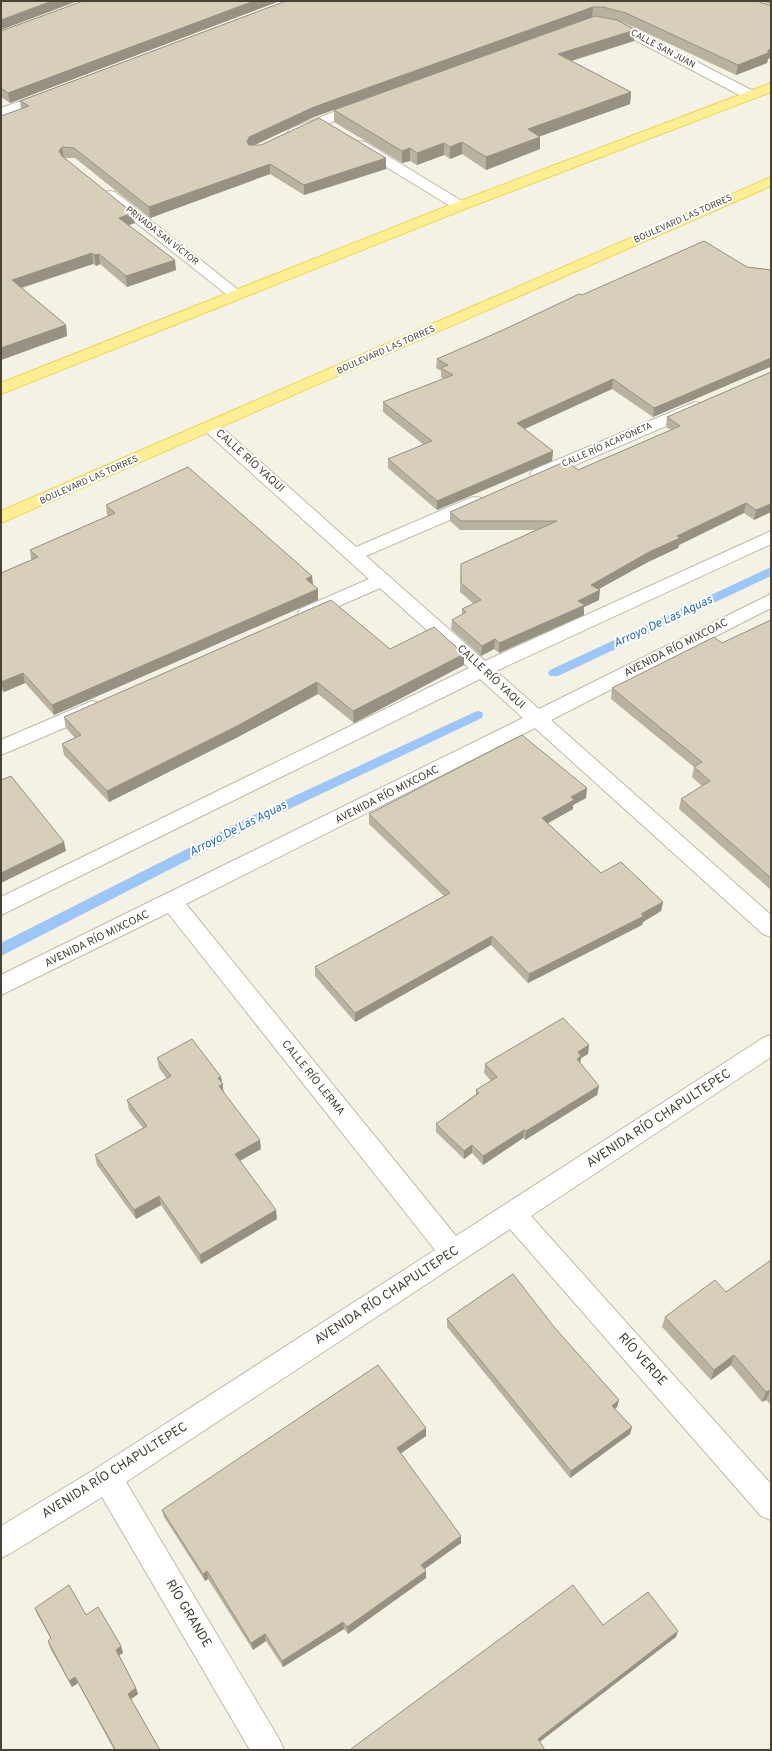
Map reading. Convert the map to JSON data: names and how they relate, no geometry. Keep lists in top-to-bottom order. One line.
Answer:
{"streets":{"main road":["BOULEVARD LAS TORRES"],"street":["CALLE SAN JUAN","PRIVADA SAN VÍCTOR","CALLE RÍO ACAPONETA","CALLE RÍO YAQUI","AVENIDA RÍO MIXCOAC","CALLE RÍO LERMA","AVENIDA RÍO CHAPULTEPEC","RÍO VERDE","RÍO GRANDE"]},"crossings":[["BOULEVARD LAS TORRES","CALLE RÍO YAQUI"],["CALLE RÍO YAQUI","AVENIDA RÍO MIXCOAC"],["AVENIDA RÍO MIXCOAC","CALLE RÍO LERMA"],["CALLE RÍO LERMA","AVENIDA RÍO CHAPULTEPEC"],["AVENIDA RÍO CHAPULTEPEC","RÍO VERDE"],["AVENIDA RÍO CHAPULTEPEC","RÍO GRANDE"]],"water":["Arroyo De Las Aguas"]}
